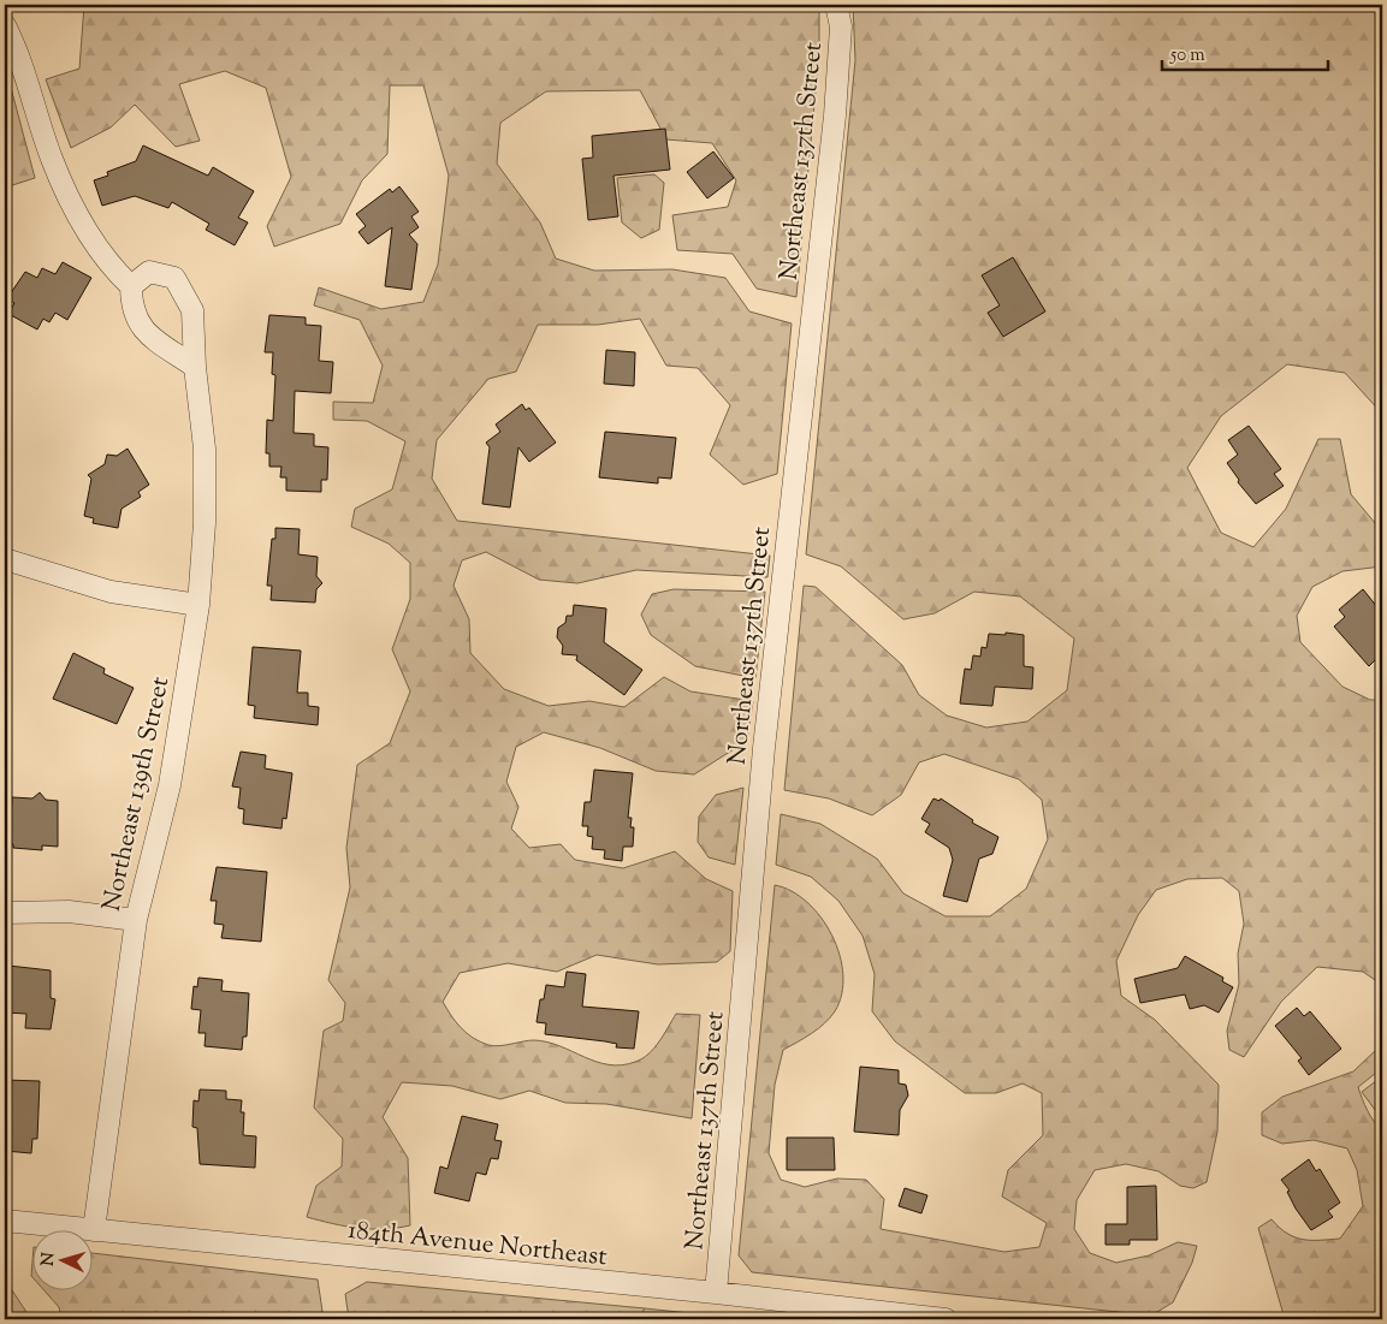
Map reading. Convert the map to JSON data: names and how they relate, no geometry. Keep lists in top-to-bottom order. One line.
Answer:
{"streets":{"street":["Northeast 137th Street","Northeast 139th Street","184th Avenue Northeast"]},"crossings":[["Northeast 137th Street","184th Avenue Northeast"],["Northeast 139th Street","184th Avenue Northeast"]],"scale_bar":"50 m","north":"left"}
